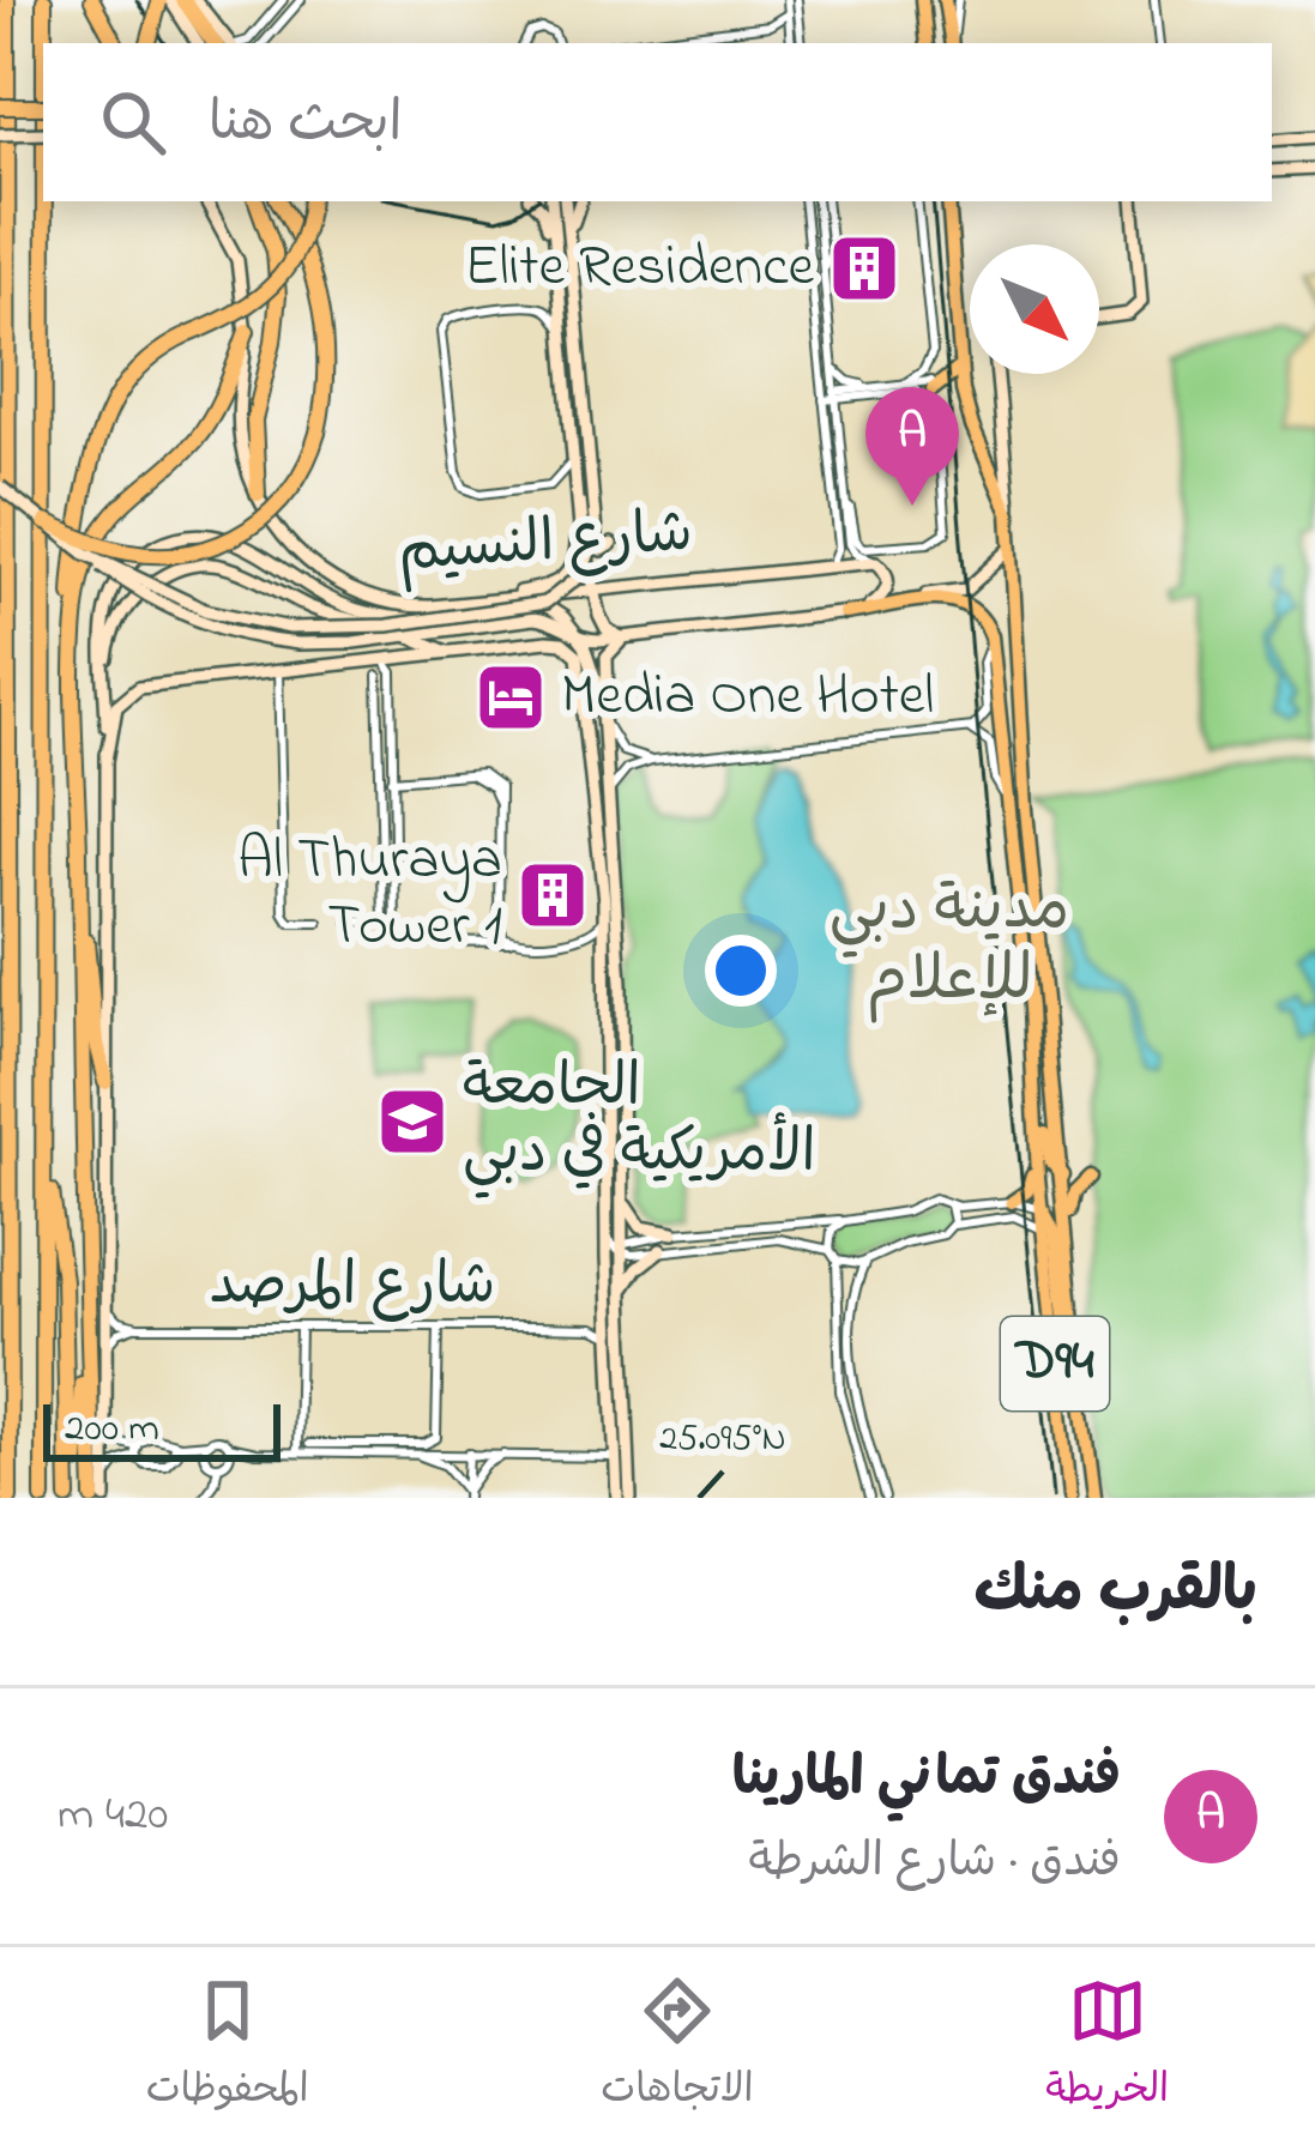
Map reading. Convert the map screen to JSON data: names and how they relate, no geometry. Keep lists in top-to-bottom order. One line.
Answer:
{"streets":{"main road":["شارع النسيم","D94"],"street":["شارع المرصد"]},"crossings":[["شارع النسيم","D94"]],"districts":["مدينة دبي للإعلام"],"places":{"building":["Elite Residence","Al Thuraya Tower 1"],"hotel":["Media One Hotel"],"school or university":["الجامعة الأمريكية في دبي"]},"scale_bar":"200 m","north":"bottom right","page":{"search":"ابحث هنا","pins":"A","scale":"200 m","heading":"بالقرب منك","list":[{"mark":"A","name":"فندق تماني المارينا","note":"فندق · شارع الشرطة","value":"420 m"}],"nav":["الخريطة","الاتجاهات","المحفوظات"]},"coordinates":["25.095°N"]}
